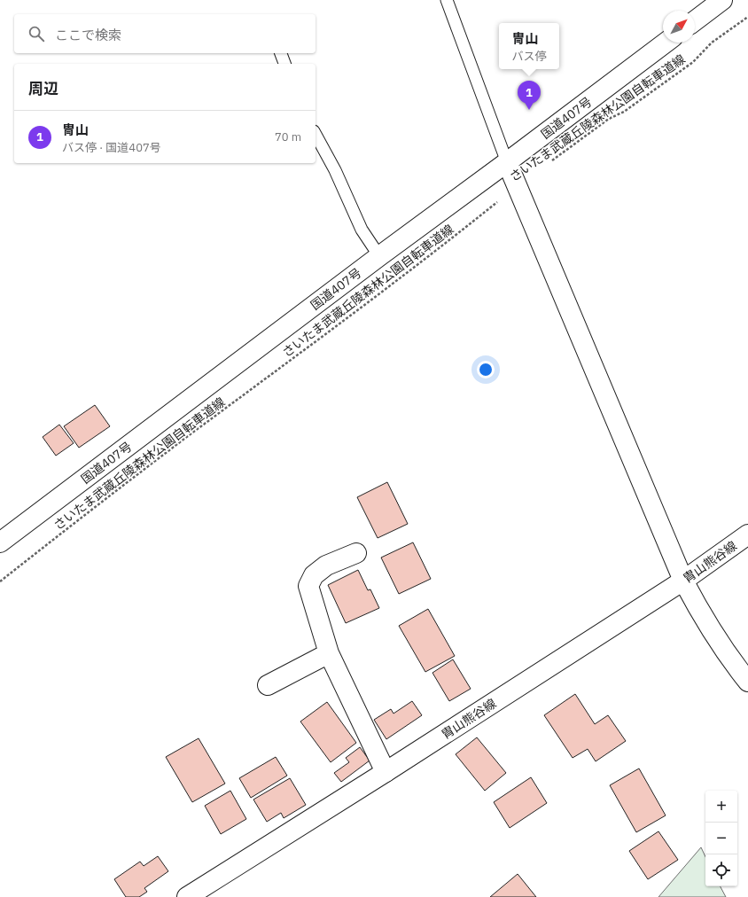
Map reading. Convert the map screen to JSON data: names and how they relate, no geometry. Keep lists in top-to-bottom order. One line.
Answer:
{"streets":{"main road":["国道407号","胄山熊谷線"],"path":["さいたま武蔵丘陵森林公園自転車道線"]},"north":"top right","page":{"search":"ここで検索","popup":["冑山","バス停"],"heading":"周辺","pins":"1","list":[{"mark":"1","name":"冑山","note":"バス停 · 国道407号","value":"70 m"}],"map_buttons":["+","−"]}}
